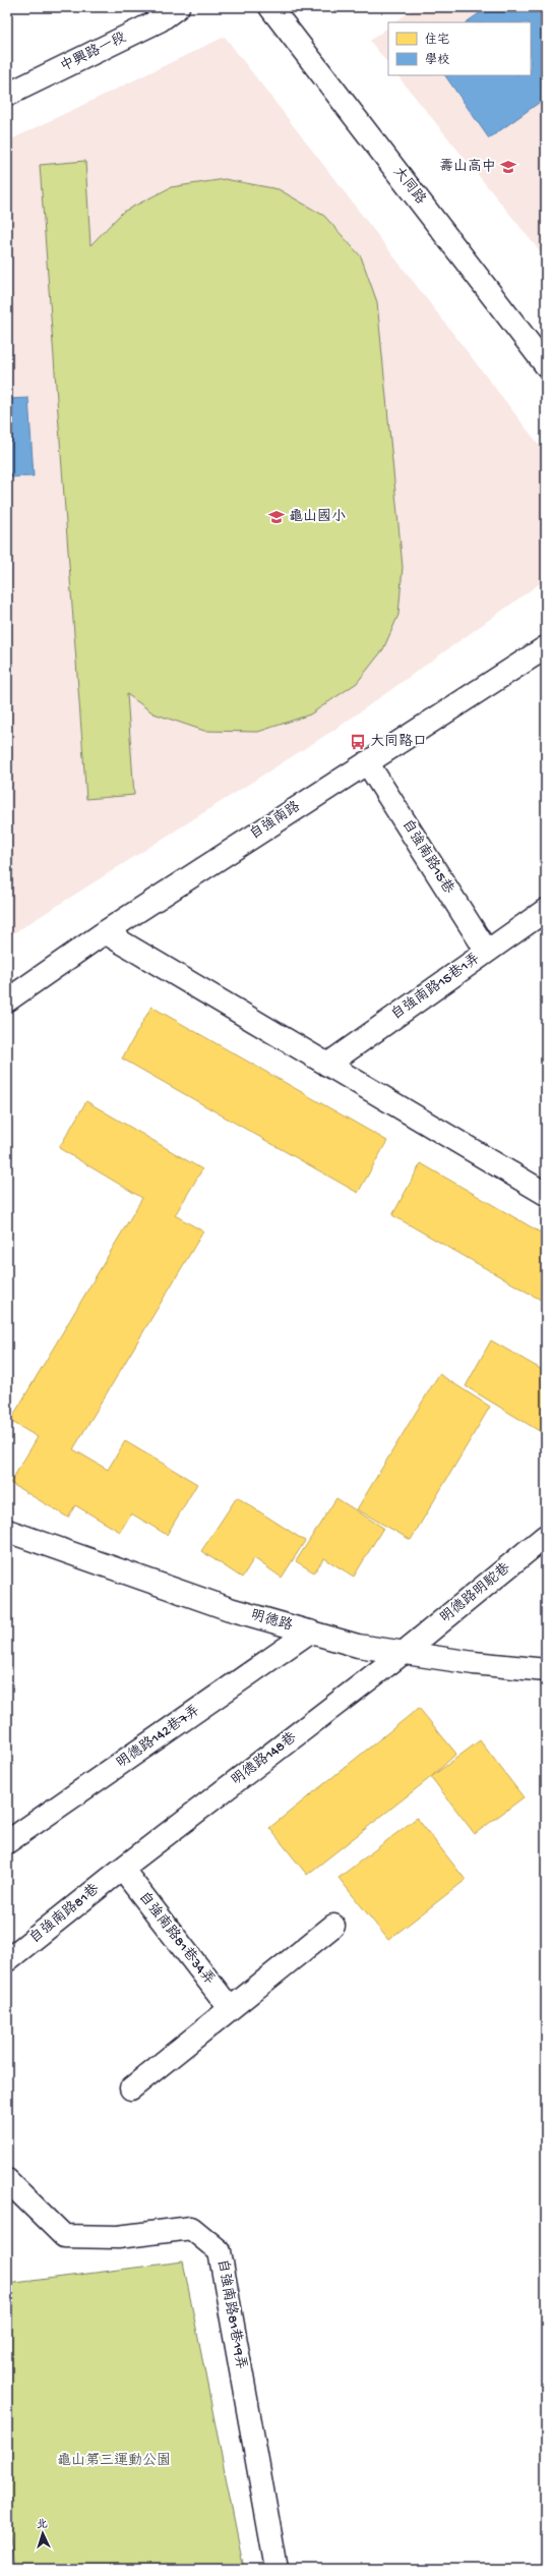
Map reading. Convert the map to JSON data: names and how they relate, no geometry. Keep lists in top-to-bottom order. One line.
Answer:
{"streets":{"street":["中興路一段","大同路","自強南路","自強南路15巷","自強南路15巷1弄","明德路明駝巷","明德路","明德路142巷7弄","明德路148巷","自強南路81巷","自強南路81巷34弄","自強南路81巷19弄"]},"crossings":[["自強南路","自強南路15巷"],["自強南路15巷","自強南路15巷1弄"],["明德路明駝巷","明德路"],["明德路明駝巷","明德路148巷"],["明德路","明德路142巷7弄"],["明德路","明德路148巷"],["明德路148巷","自強南路81巷"],["明德路148巷","自強南路81巷34弄"],["自強南路81巷","自強南路81巷34弄"]],"parks":["龜山第三運動公園"],"places":{"school or university":["壽山高中","龜山國小"],"bus stop":["大同路口"]},"legend":["住宅","學校"],"north":"top"}
